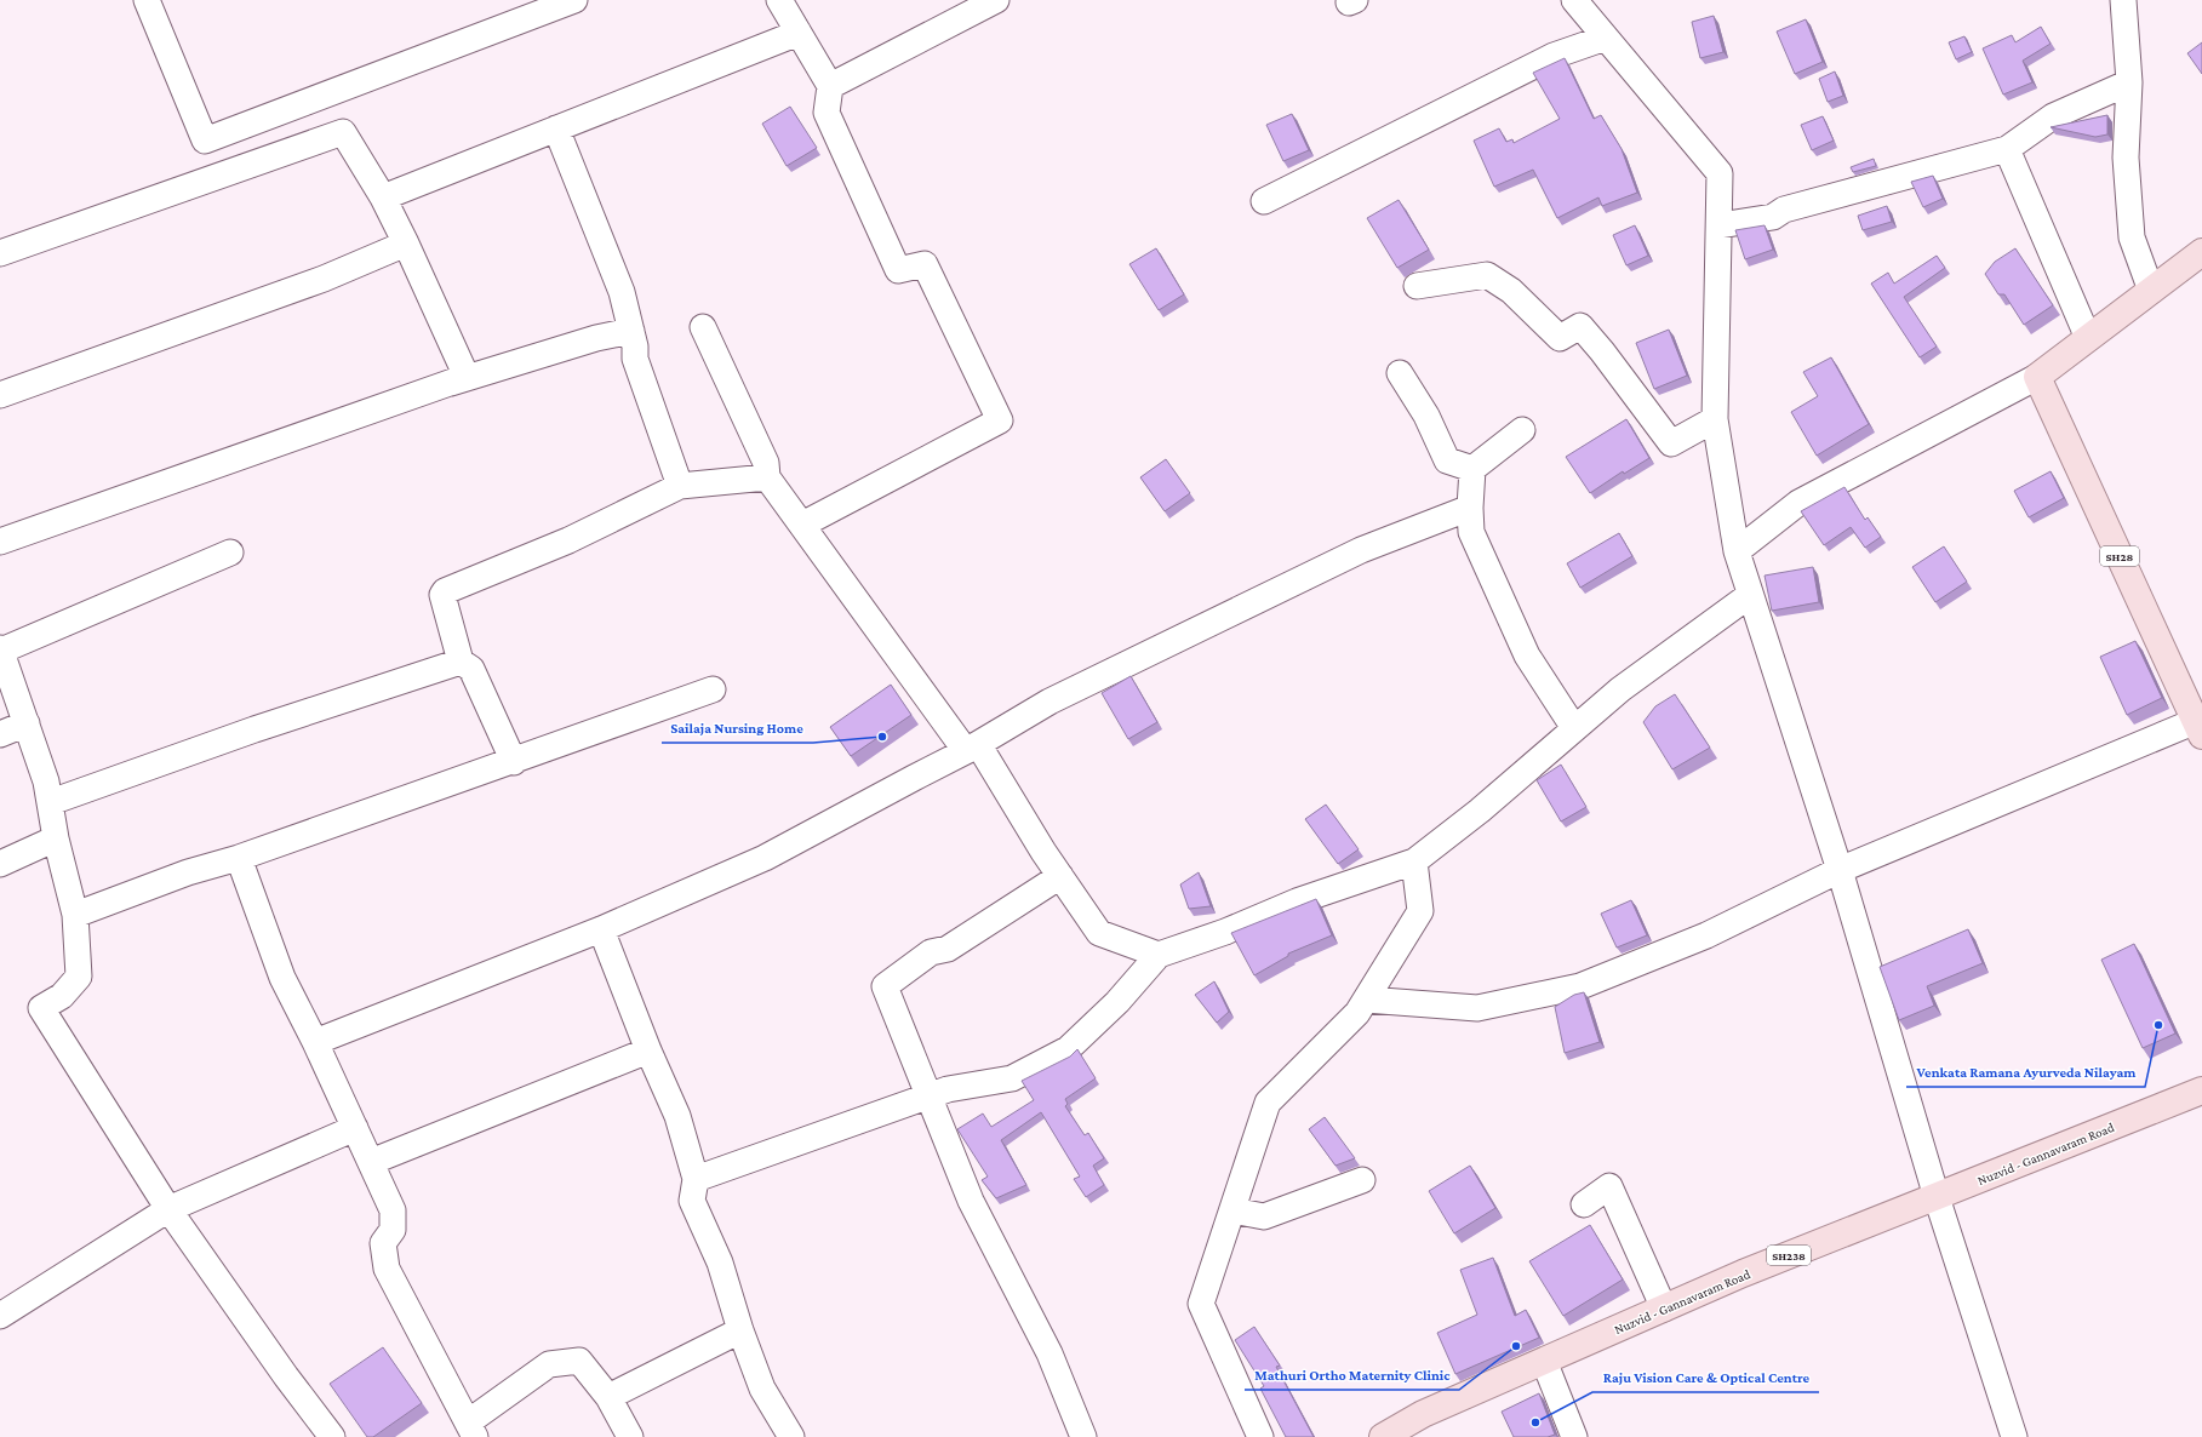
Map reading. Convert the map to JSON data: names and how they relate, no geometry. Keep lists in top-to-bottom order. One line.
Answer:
{"streets":{"main road":["SH28","Nuzvid - Gannavaram Road","SH238"]},"places":["Sailaja Nursing Home","Venkata Ramana Ayurveda Nilayam","Mathuri Ortho Maternity Clinic","Raju Vision Care & Optical Centre"]}
